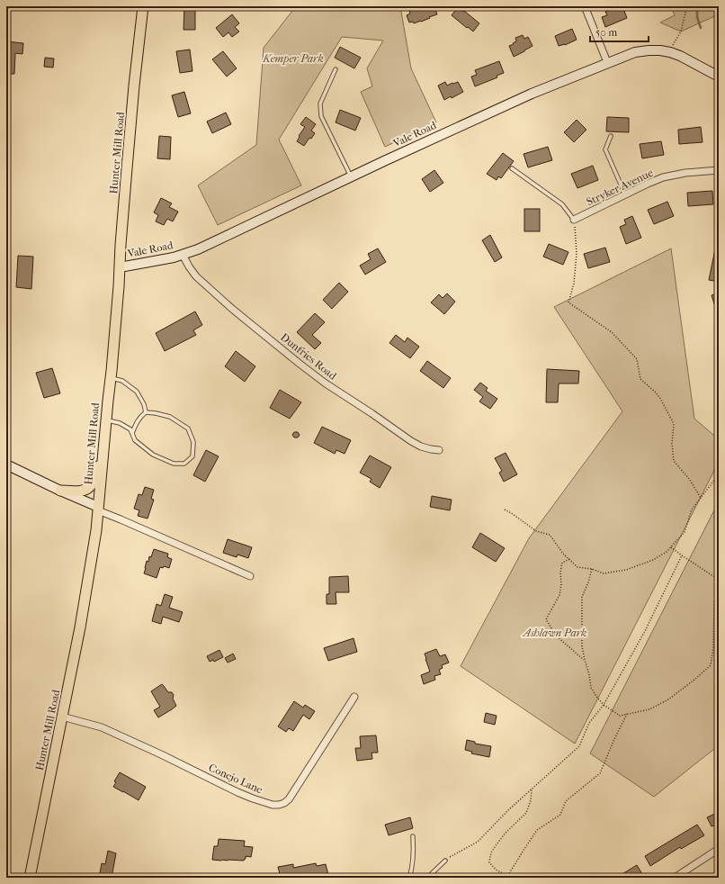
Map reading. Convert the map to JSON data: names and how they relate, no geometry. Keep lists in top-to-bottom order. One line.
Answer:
{"streets":{"main road":["Vale Road","Hunter Mill Road"],"street":["Stryker Avenue","Dunfries Road","Conejo Lane"]},"crossings":[["Vale Road","Hunter Mill Road"],["Vale Road","Dunfries Road"],["Hunter Mill Road","Conejo Lane"]],"parks":["Kemper Park","Ashlawn Park"],"scale_bar":"50 m"}
